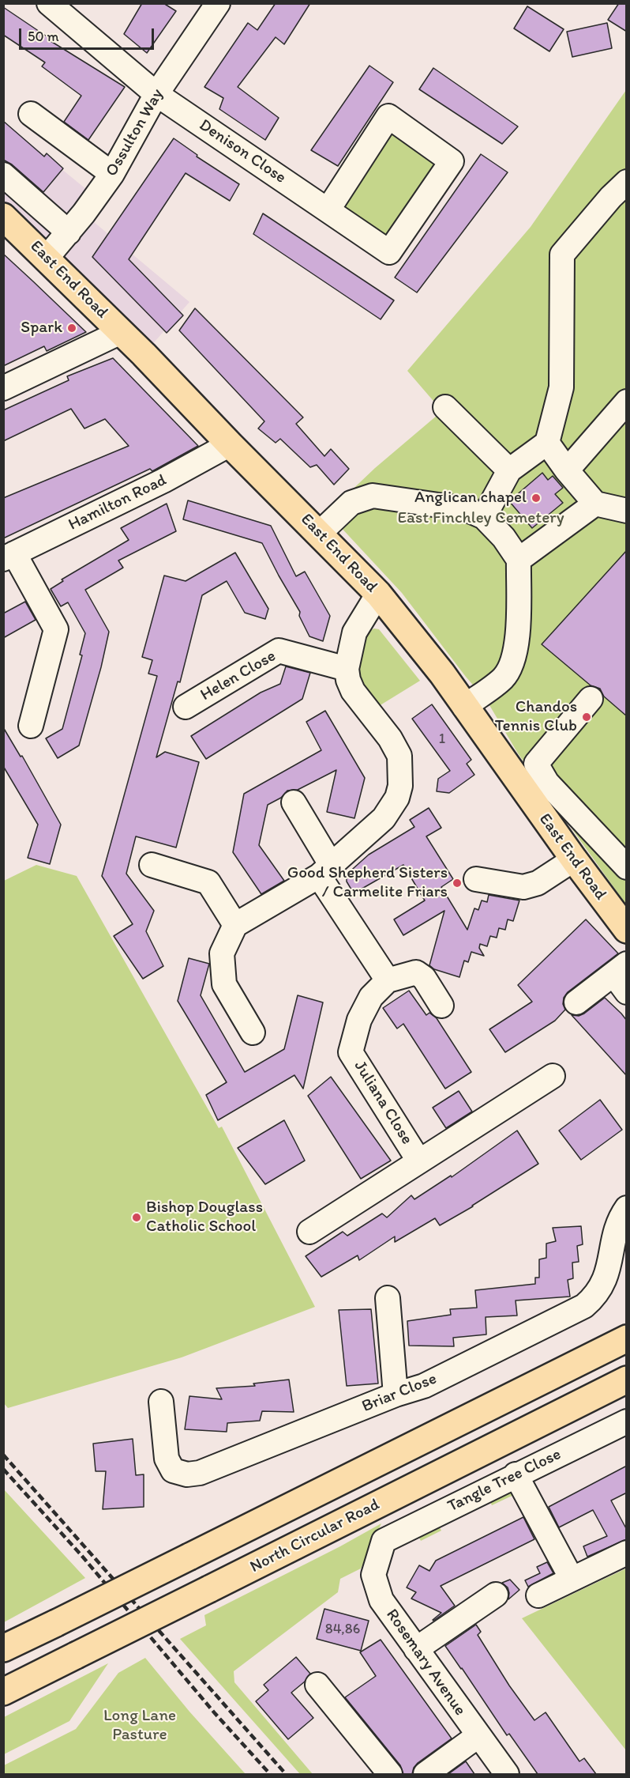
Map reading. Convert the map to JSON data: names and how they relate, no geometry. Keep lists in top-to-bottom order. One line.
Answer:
{"streets":{"main road":["East End Road","North Circular Road"],"street":["Ossulton Way","Denison Close","Hamilton Road","Helen Close","Juliana Close","Briar Close","Tangle Tree Close","Rosemary Avenue"]},"crossings":[["Ossulton Way","Denison Close"],["Ossulton Way","East End Road"],["East End Road","Hamilton Road"],["Tangle Tree Close","Rosemary Avenue"]],"parks":["East Finchley Cemetery","Long Lane Pasture"],"places":["Spark","Anglican chapel","Chandos Tennis Club","Good Shepherd Sisters / Carmelite Friars","Bishop Douglass Catholic School"],"house_numbers":["1","84,86"],"scale_bar":"50 m"}
